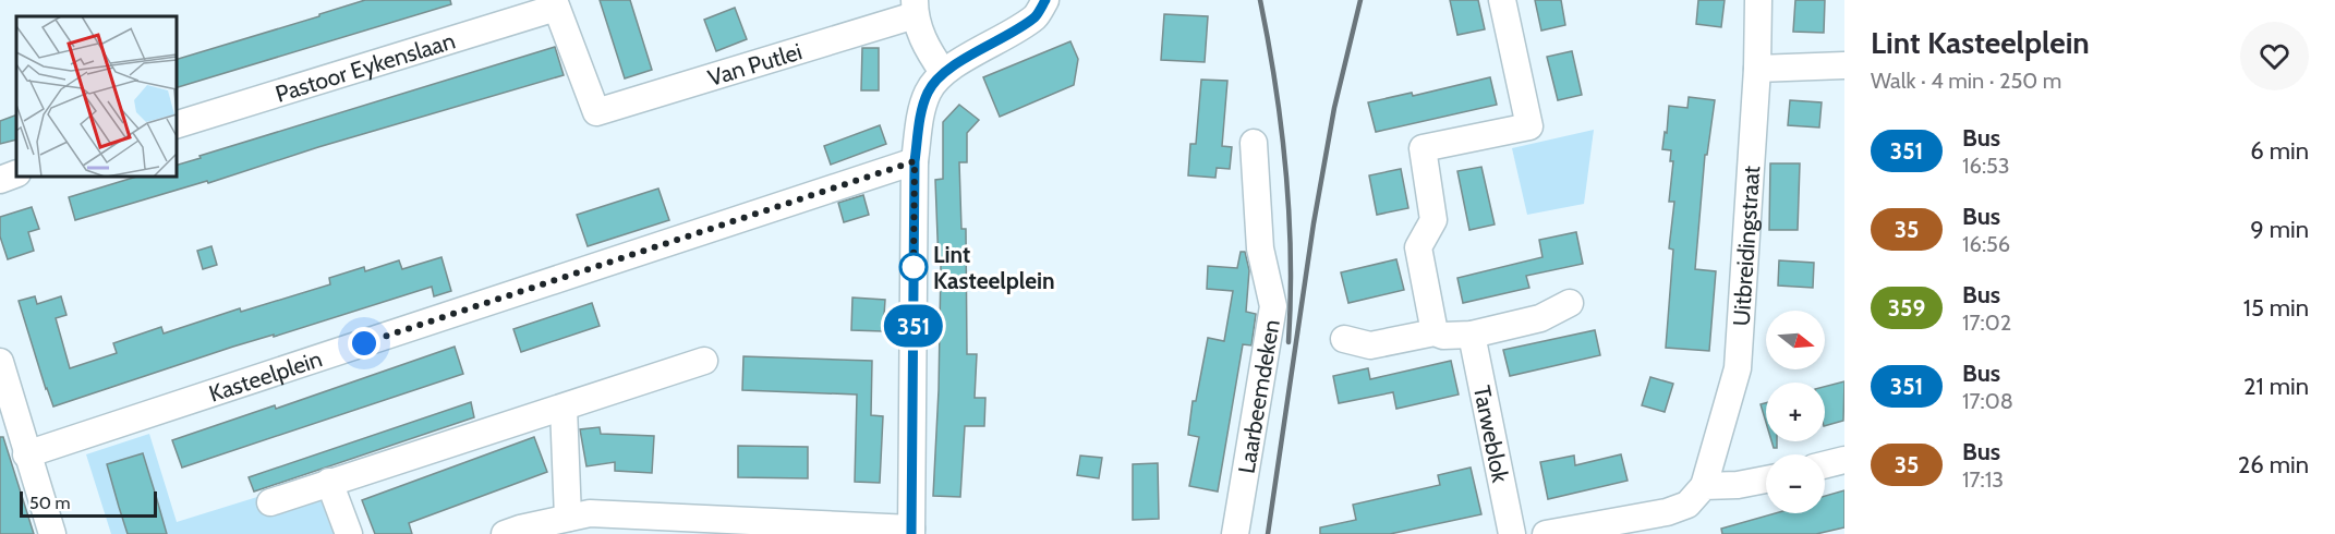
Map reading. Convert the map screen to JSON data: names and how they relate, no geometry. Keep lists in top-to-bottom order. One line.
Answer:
{"streets":{"street":["Van Putlei","Pastoor Eykenslaan","Uitbreidingstraat","Kasteelplein","Laarbeemdeken","Tarweblok"]},"crossings":[["Van Putlei","Pastoor Eykenslaan"]],"places":["Lint Kasteelplein"],"lines":["bus line 351"],"scale_bar":"50 m","north":"right","page":{"on_map":"351","heading":["Lint Kasteelplein","Walk · 4 min · 250 m"],"list":[{"mark":"351","name":"Bus","note":"16:53","value":"6 min"},{"mark":"35","name":"Bus","note":"16:56","value":"9 min"},{"mark":"359","name":"Bus","note":"17:02","value":"15 min"},{"mark":"351","name":"Bus","note":"17:08","value":"21 min"},{"mark":"35","name":"Bus","note":"17:13","value":"26 min"}],"map_buttons":["+","−"],"scale":"50 m"}}
